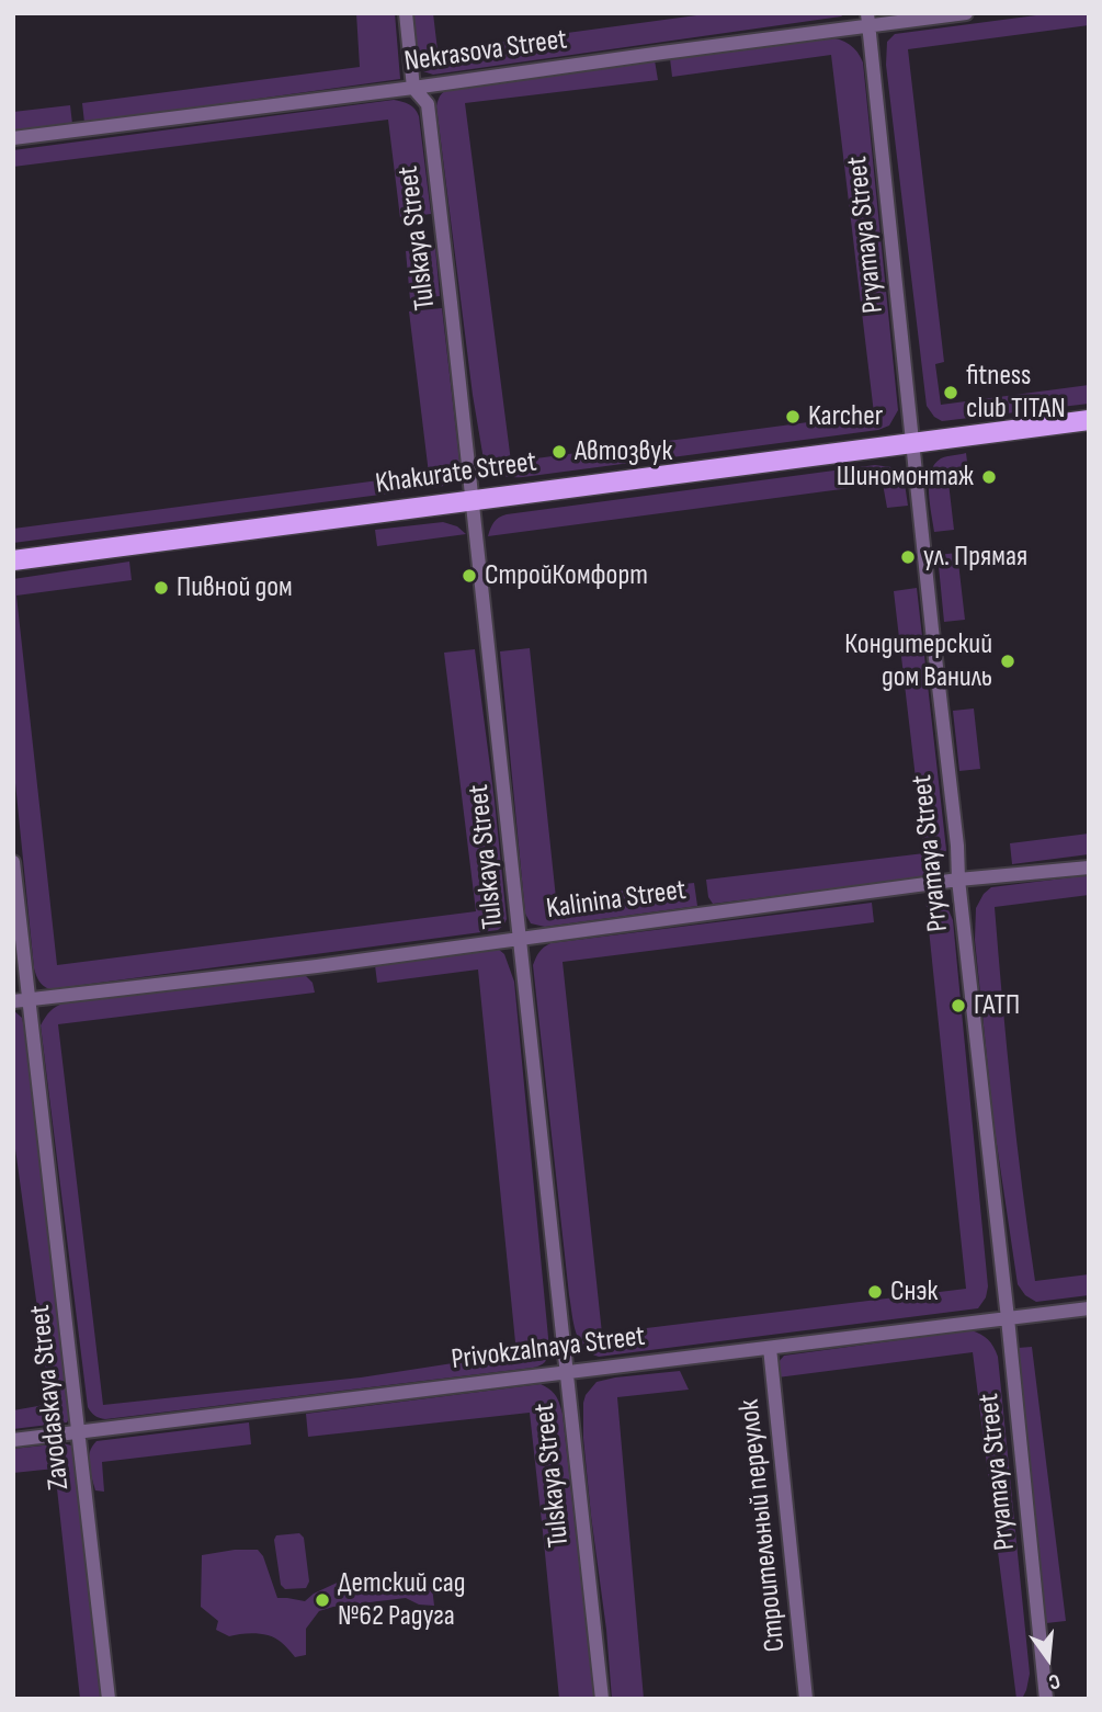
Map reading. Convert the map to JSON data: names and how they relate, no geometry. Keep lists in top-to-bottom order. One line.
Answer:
{"streets":{"main road":["Khakurate Street"],"street":["Nekrasova Street","Pryamaya Street","Tulskaya Street","Kalinina Street","Privokzalnaya Street","Zavodaskaya Street","Строительный переулок"]},"crossings":[["Nekrasova Street","Pryamaya Street"],["Nekrasova Street","Tulskaya Street"],["Pryamaya Street","Khakurate Street"],["Pryamaya Street","Kalinina Street"],["Pryamaya Street","Privokzalnaya Street"],["Tulskaya Street","Khakurate Street"],["Tulskaya Street","Kalinina Street"],["Tulskaya Street","Privokzalnaya Street"],["Kalinina Street","Zavodaskaya Street"],["Privokzalnaya Street","Zavodaskaya Street"],["Privokzalnaya Street","Строительный переулок"]],"places":["fitness club TITAN","Karcher","Автозвук","Шиномонтаж","ул. Прямая","СтройКомфорт","Пивной дом","Кондитерский дом Ваниль","ГАТП","Снэк","Детский сад №62 Радуга"],"north":"bottom"}
